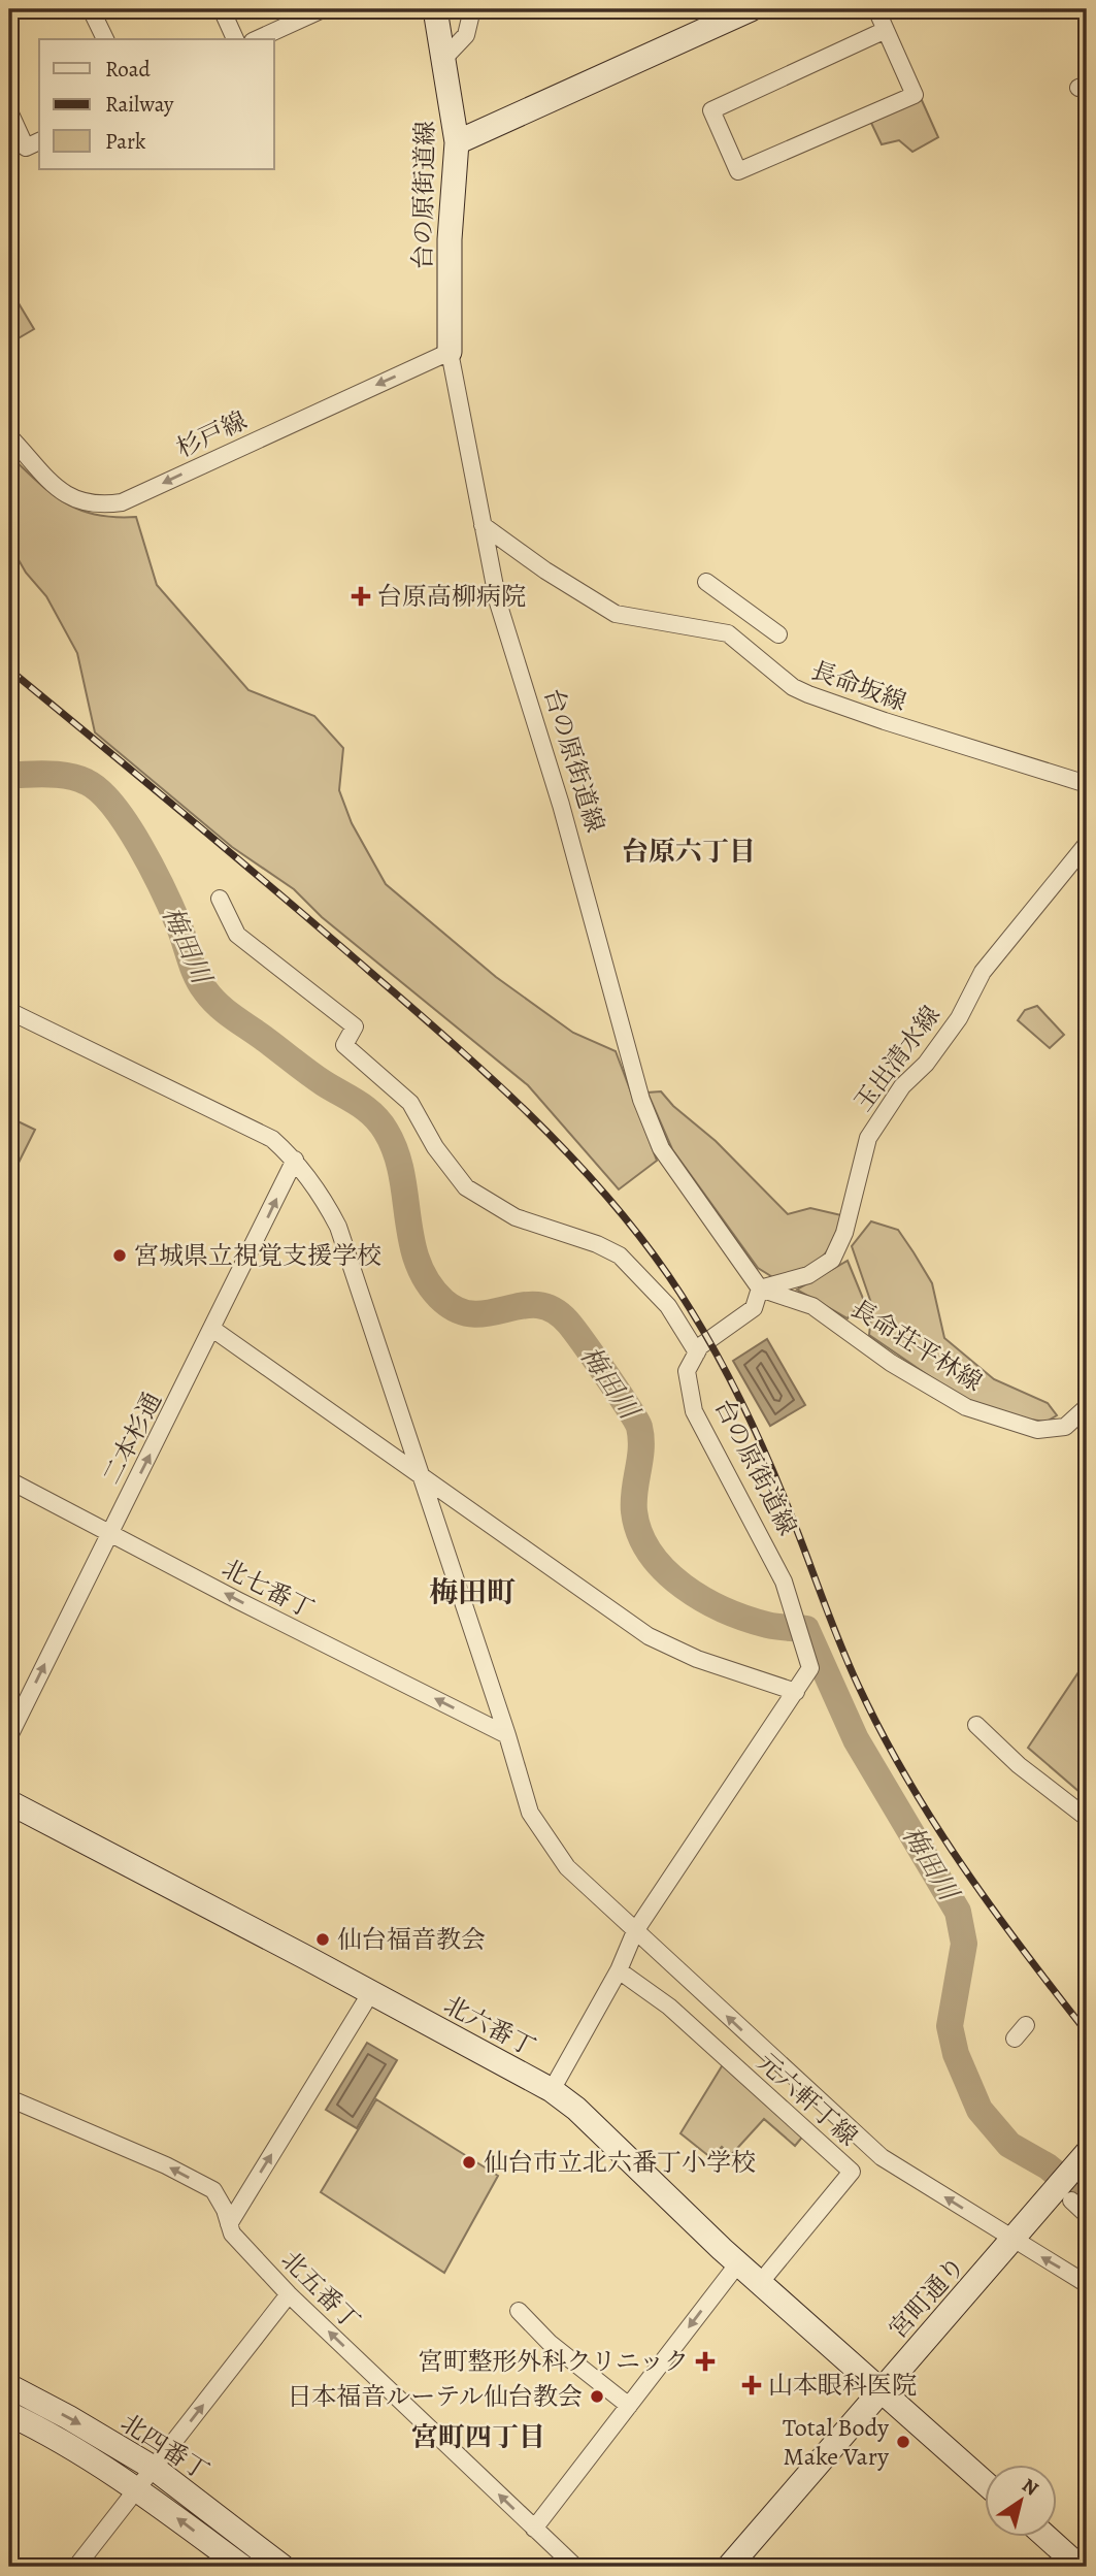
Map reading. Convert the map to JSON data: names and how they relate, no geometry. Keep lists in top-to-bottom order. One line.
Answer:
{"streets":{"street":["台の原街道線","杉戸線","長命坂線","玉出清水線","長命荘平林線","二本杉通","北七番丁","北六番丁","元六軒丁線","北五番丁","宮町通り","北四番丁"]},"crossings":[["台の原街道線","杉戸線"],["台の原街道線","長命坂線"],["台の原街道線","玉出清水線"],["台の原街道線","長命荘平林線"],["玉出清水線","長命荘平林線"],["二本杉通","北七番丁"],["北六番丁","元六軒丁線"],["北六番丁","宮町通り"]],"one_way":["杉戸線","二本杉通","北七番丁","北五番丁"],"districts":["台原六丁目","梅田町","宮町四丁目"],"water":["梅田川"],"places":{"health":["台原高柳病院","宮町整形外科クリニック","山本眼科医院"],"other":["宮城県立視覚支援学校","仙台福音教会","仙台市立北六番丁小学校","日本福音ルーテル仙台教会","Total Body Make Vary"]},"legend":["Road","Railway","Park"],"north":"top right"}
